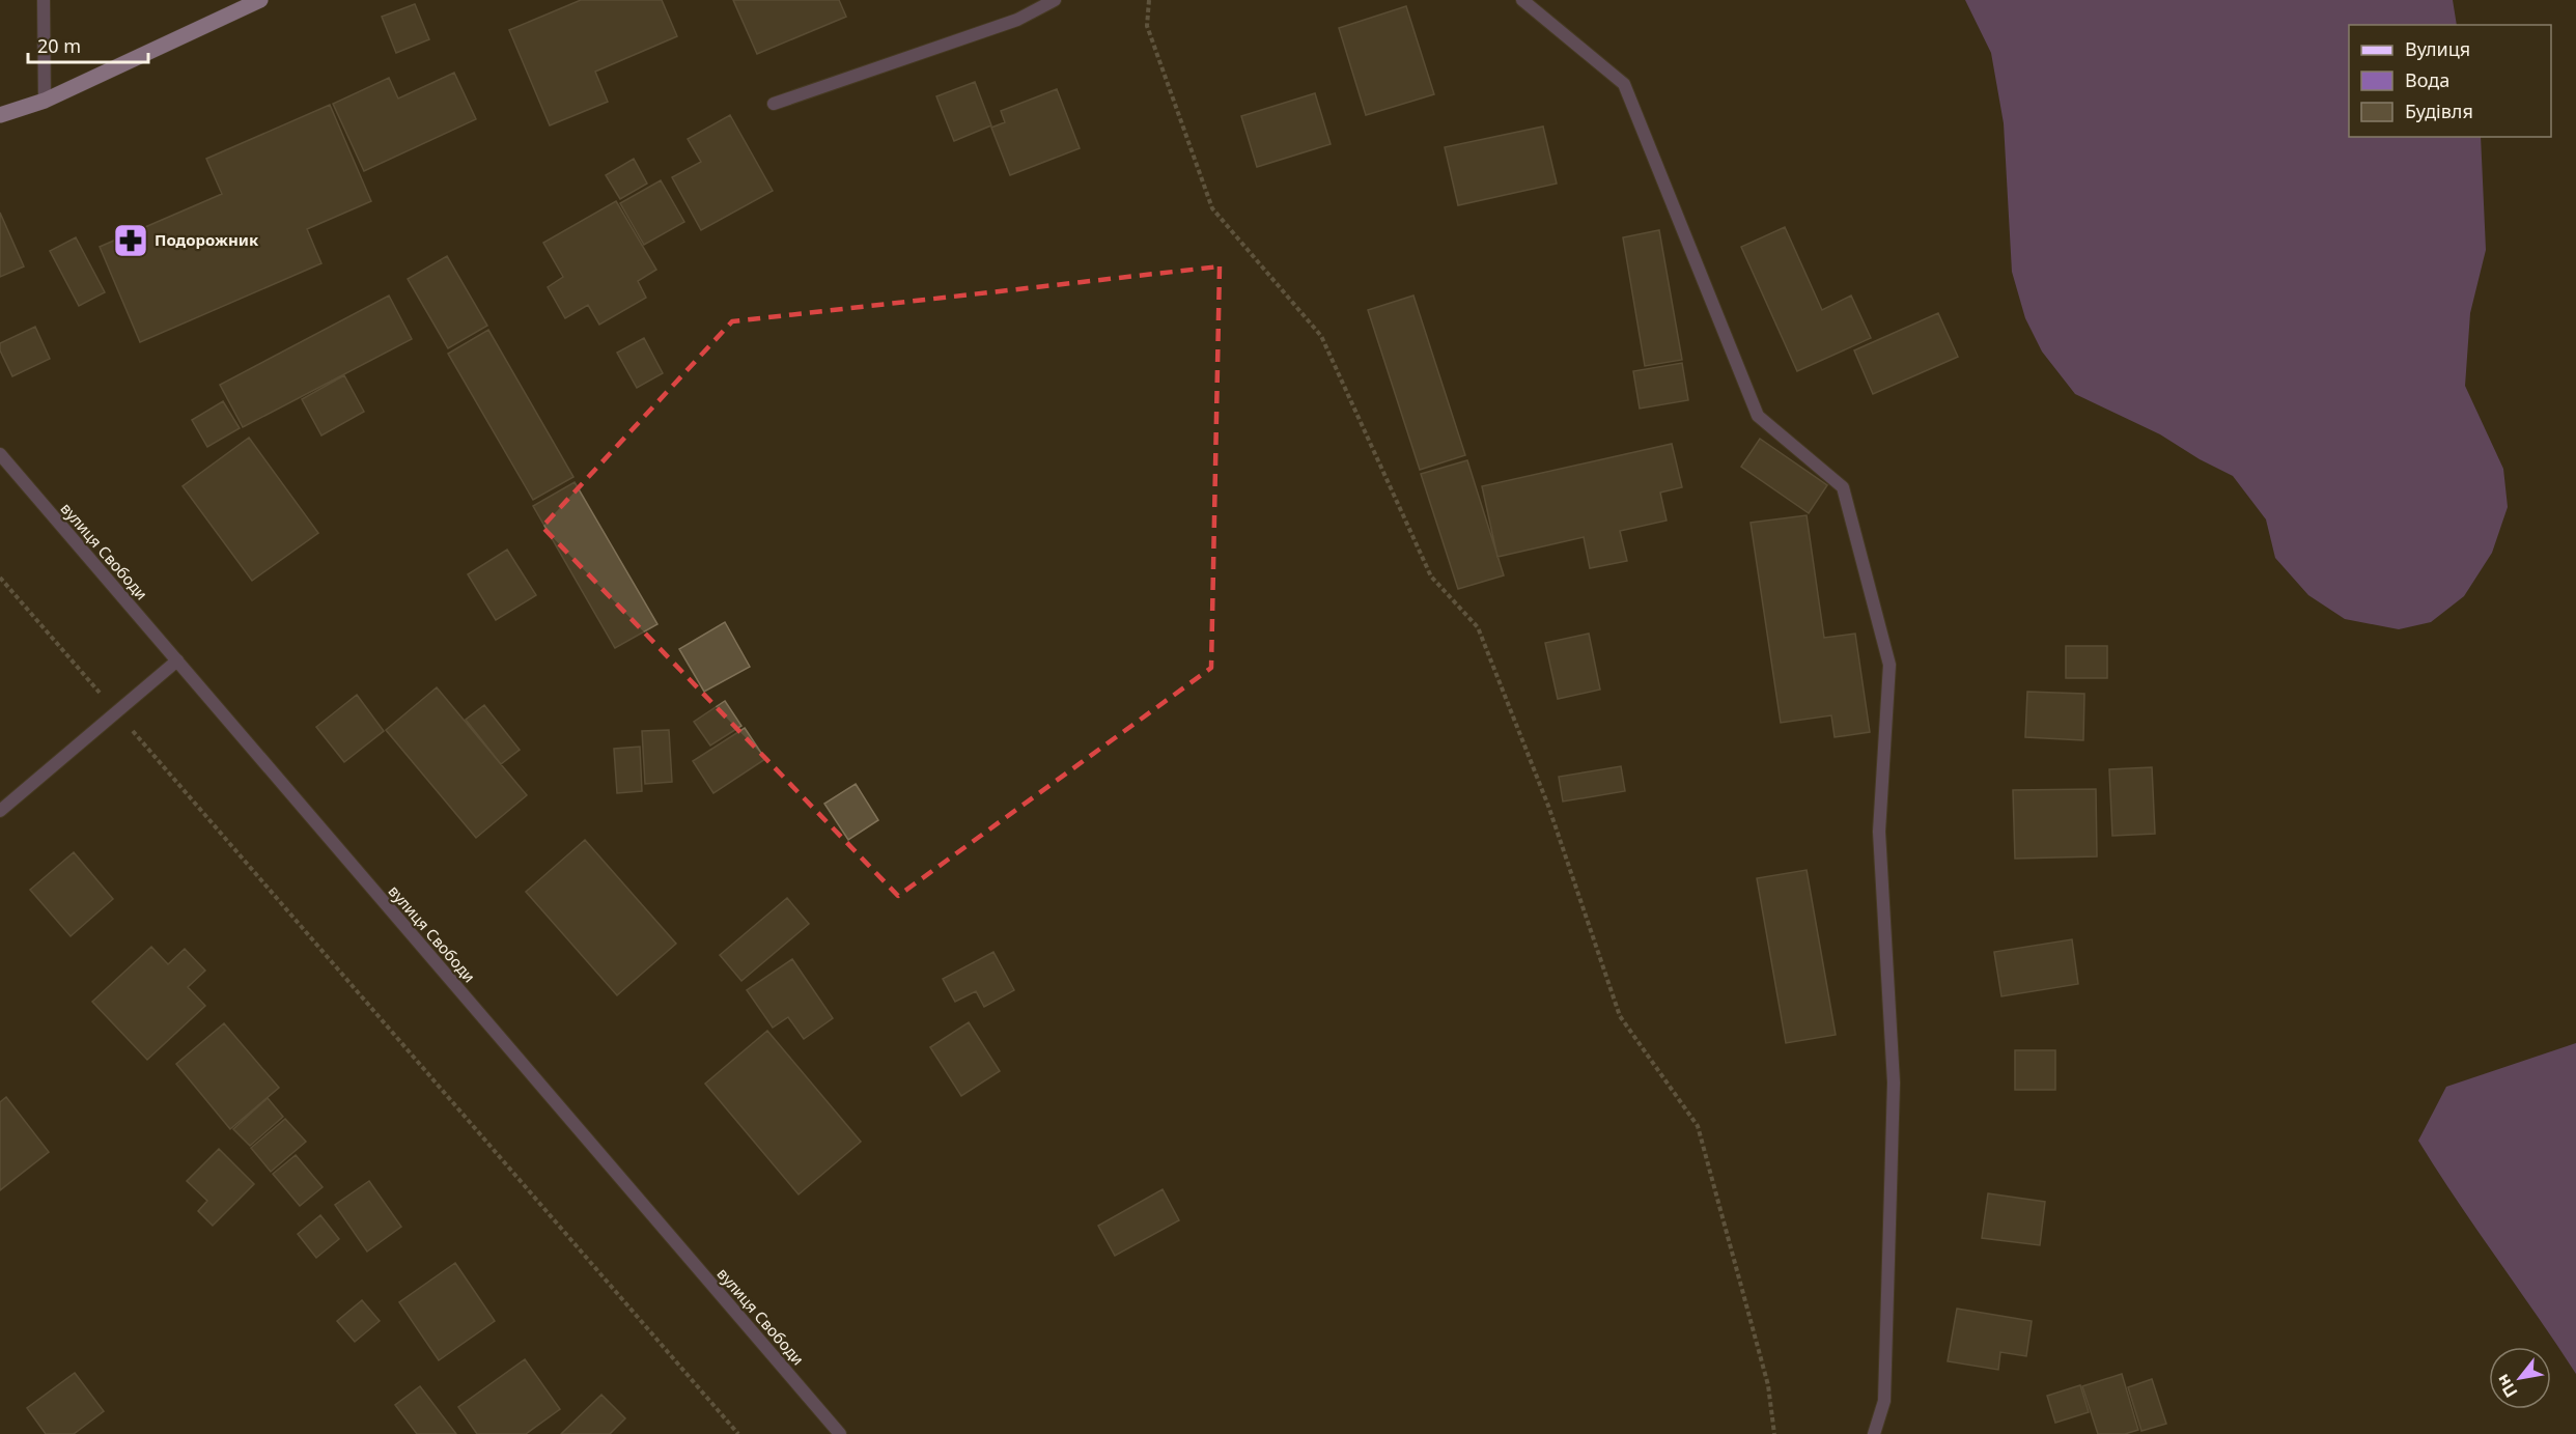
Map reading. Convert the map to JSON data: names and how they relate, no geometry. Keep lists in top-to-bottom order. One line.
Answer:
{"streets":{"street":["вулиця Свободи"]},"places":{"pharmacy":["Подорожник"]},"legend":["Вулиця","Вода","Будівля"],"scale_bar":"20 m","north":"bottom left"}
